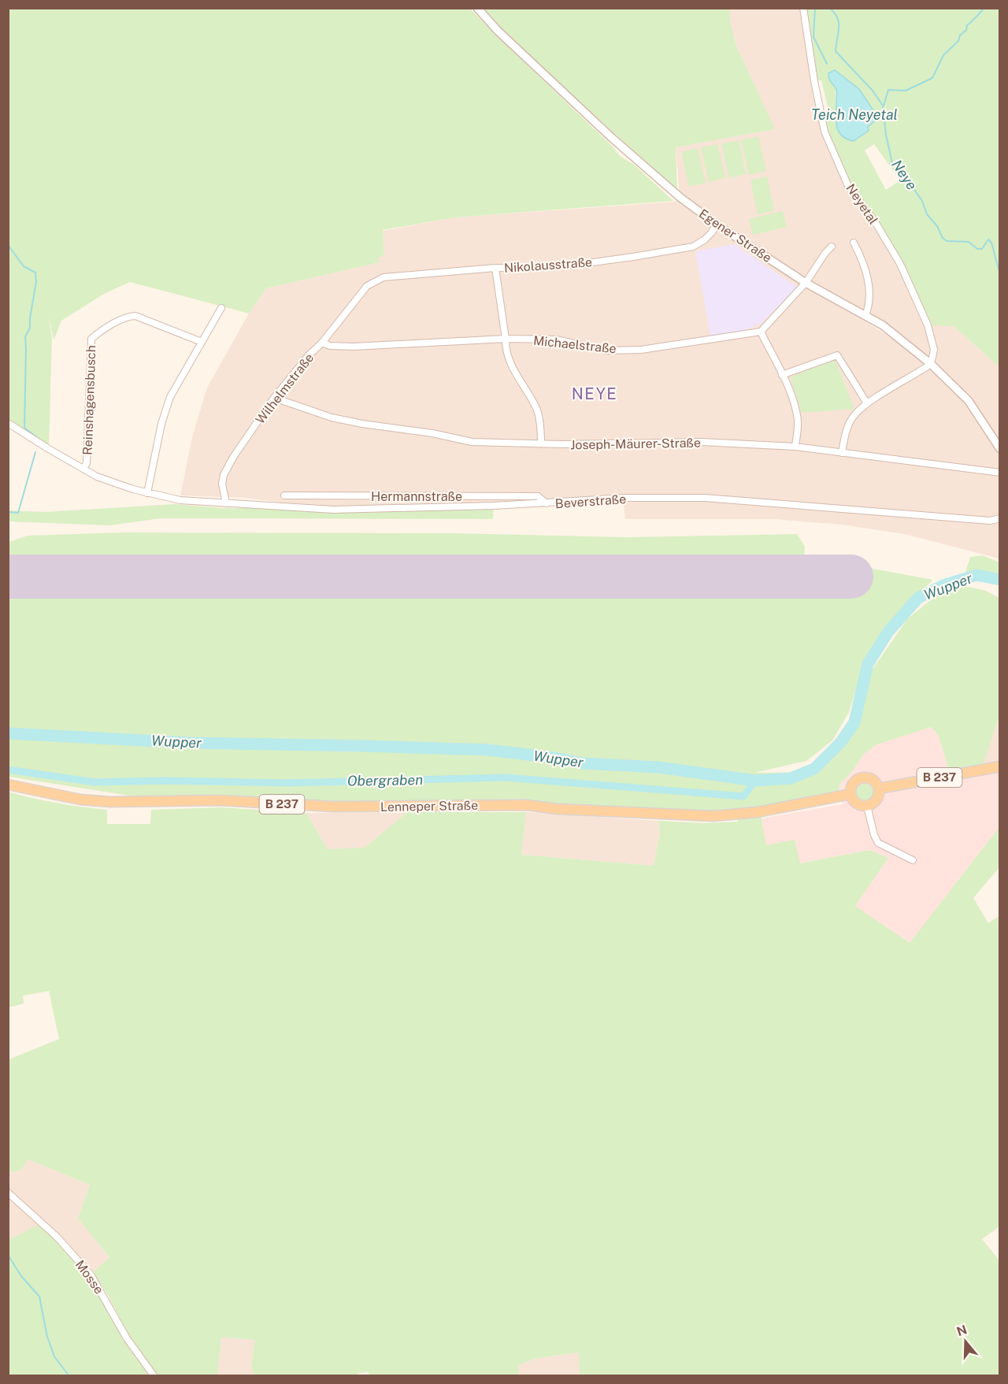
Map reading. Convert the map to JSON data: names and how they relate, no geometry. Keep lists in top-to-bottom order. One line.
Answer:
{"streets":{"main road":["B 237","Lenneper Straße"],"street":["Neyetal","Egener Straße","Nikolausstraße","Michaelstraße","Wilhelmstraße","Reinshagensbusch","Joseph-Mäurer-Straße","Hermannstraße","Beverstraße","Mosse"]},"crossings":[["Neyetal","Egener Straße"],["Egener Straße","Nikolausstraße"],["Nikolausstraße","Wilhelmstraße"],["Michaelstraße","Wilhelmstraße"],["Wilhelmstraße","Joseph-Mäurer-Straße"],["Wilhelmstraße","Beverstraße"],["Reinshagensbusch","Beverstraße"],["Hermannstraße","Beverstraße"],["B 237","Lenneper Straße"]],"districts":["NEYE"],"water":["Teich Neyetal","Neye","Wupper","Obergraben"],"north":"top"}
